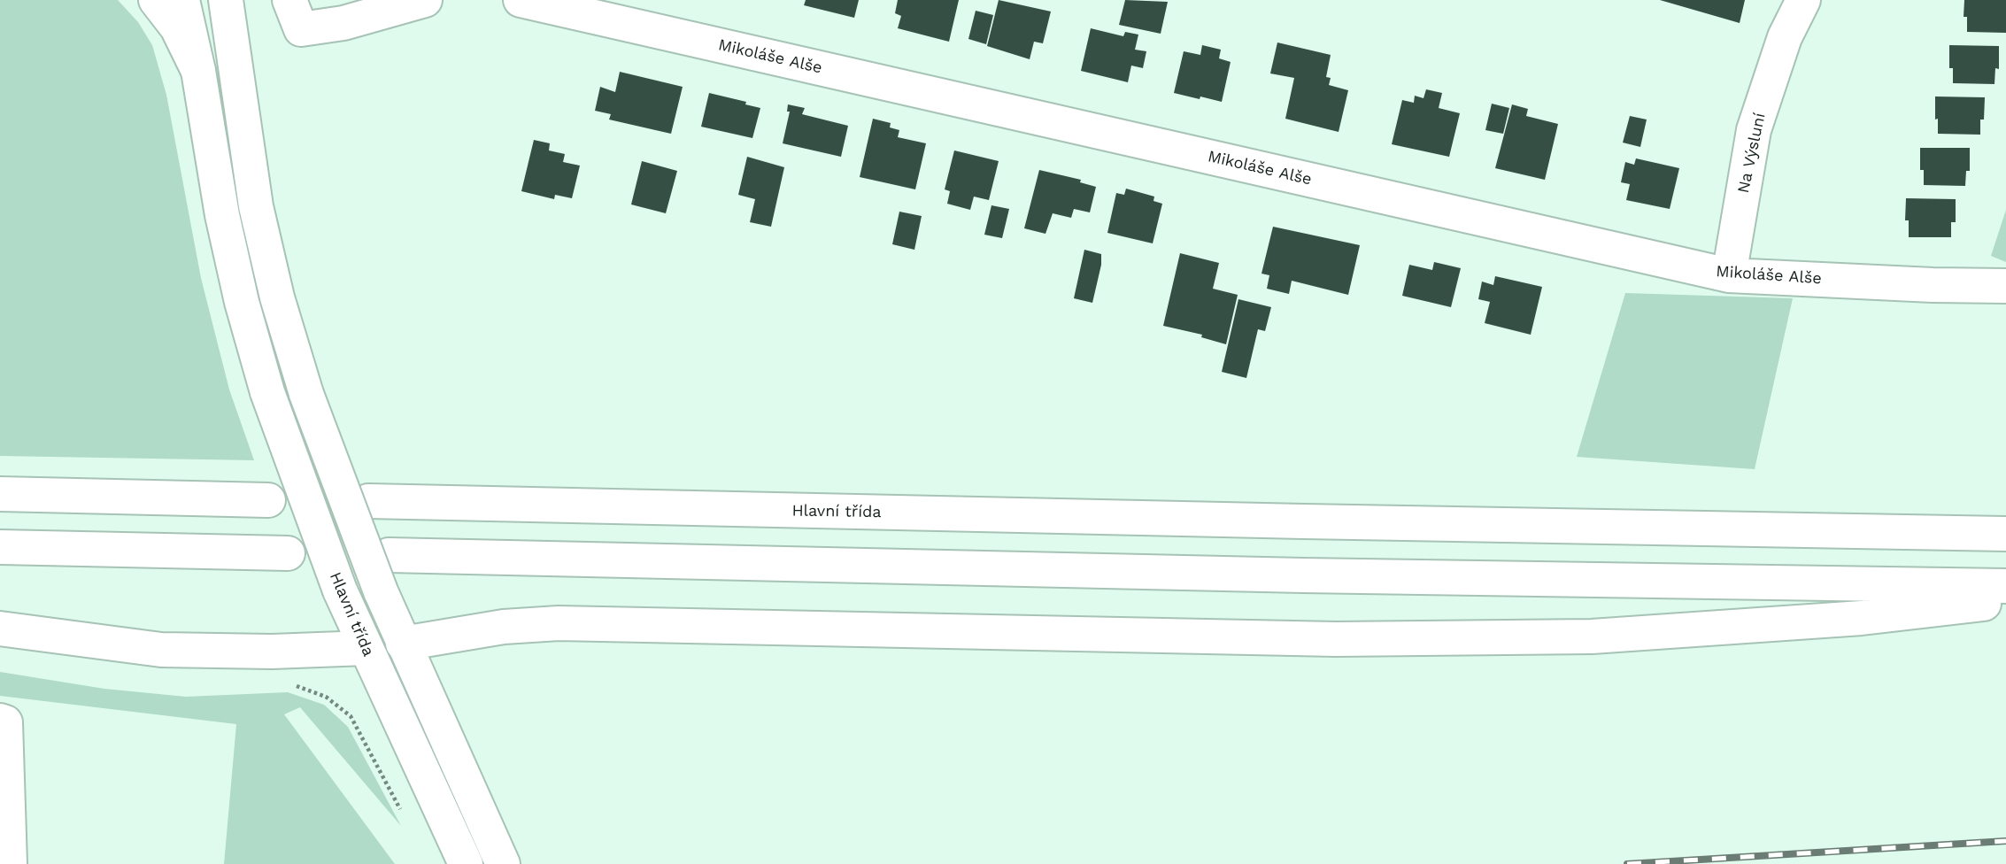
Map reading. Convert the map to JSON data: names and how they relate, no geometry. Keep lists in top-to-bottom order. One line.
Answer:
{"streets":{"main road":["Mikoláše Alše","Na Výsluní","Hlavní třída"]},"crossings":[["Mikoláše Alše","Na Výsluní"]]}
